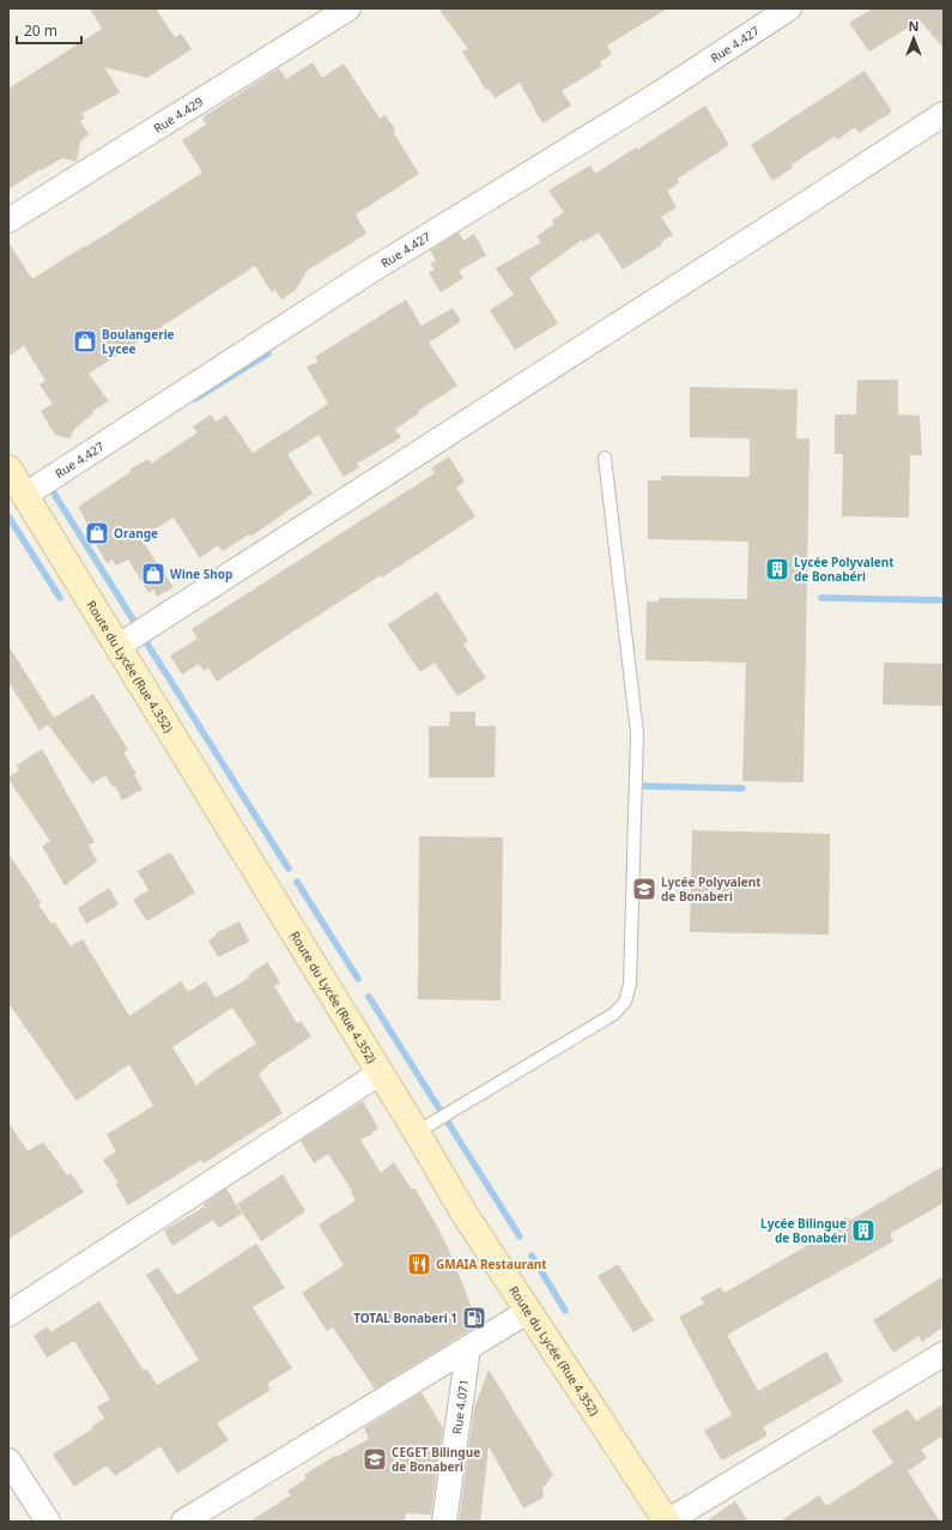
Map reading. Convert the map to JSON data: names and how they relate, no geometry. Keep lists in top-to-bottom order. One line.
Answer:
{"streets":{"main road":["Route du Lycée (Rue 4.352)"],"street":["Rue 4.427","Rue 4.429","Rue 4.071"]},"crossings":[["Rue 4.427","Route du Lycée (Rue 4.352)"]],"places":{"shop":["Boulangerie Lycee","Orange","Wine Shop"],"building":["Lycée Polyvalent de Bonabéri","Lycée Bilingue de Bonabéri"],"school or university":["Lycée Polyvalent de Bonaberi","CEGET Bilingue de Bonaberi"],"restaurant":["GMAIA Restaurant"],"fuel station":["TOTAL Bonaberi 1"]},"scale_bar":"20 m","north":"top"}
